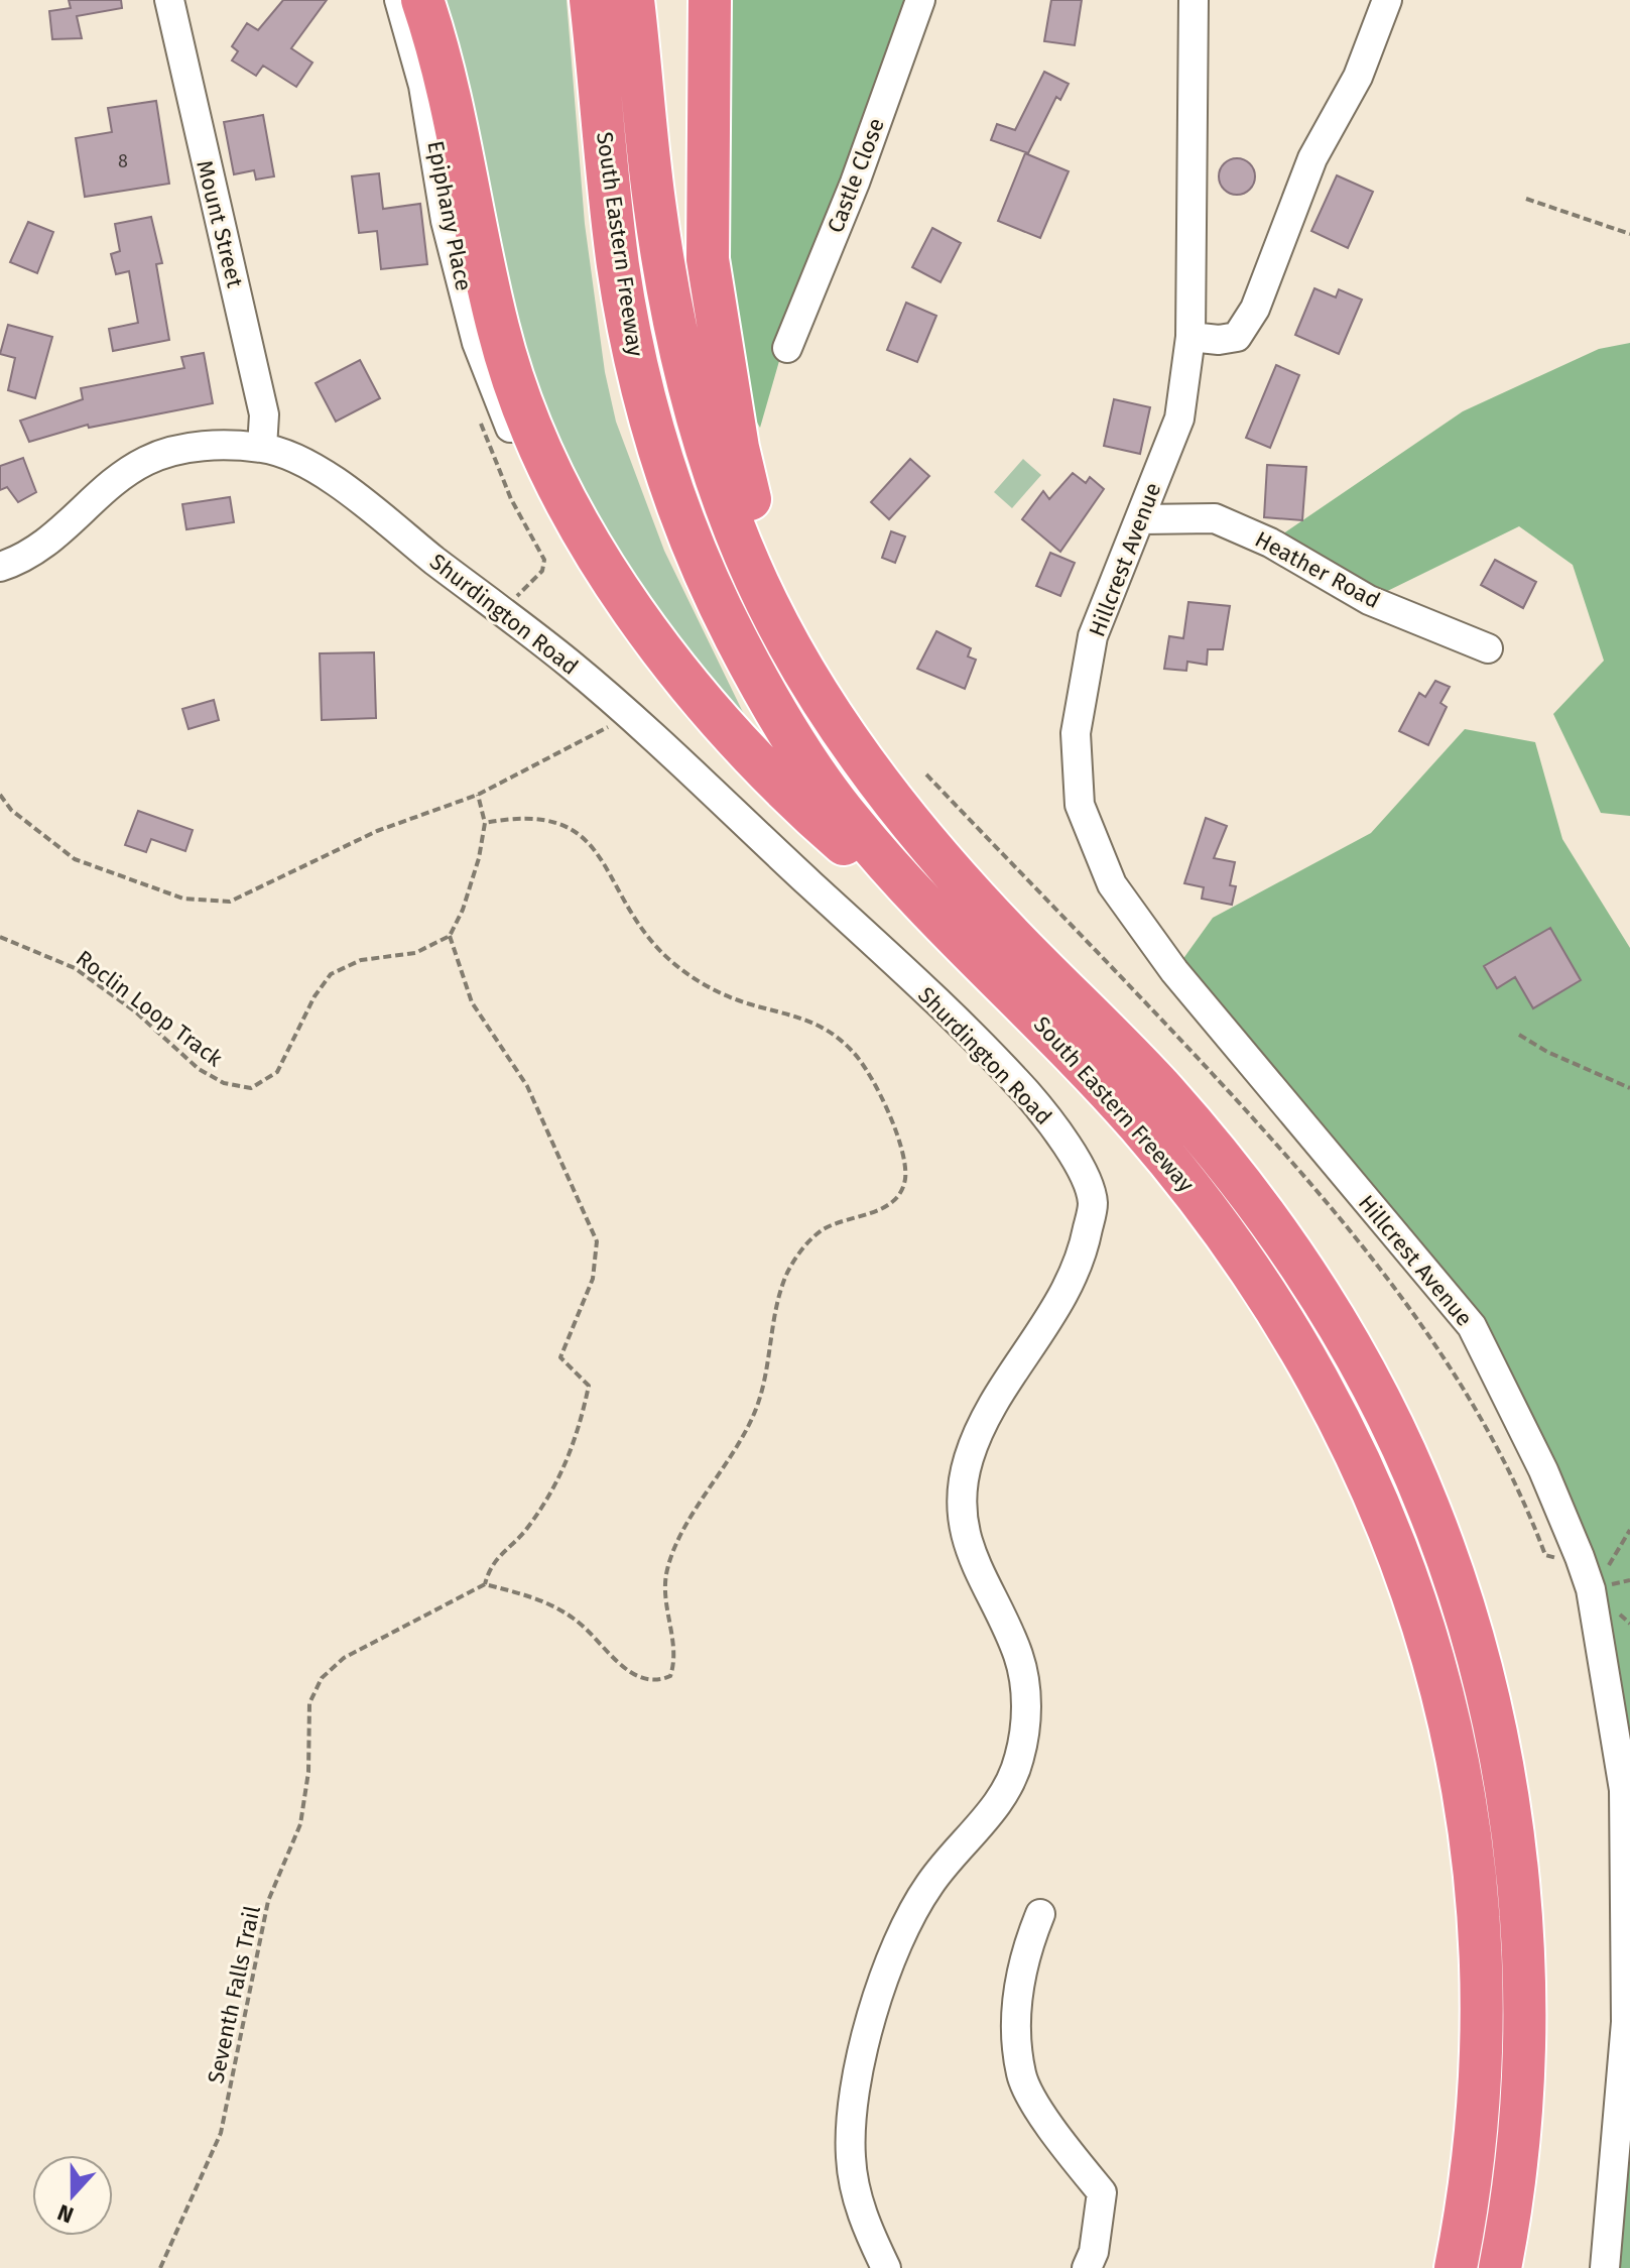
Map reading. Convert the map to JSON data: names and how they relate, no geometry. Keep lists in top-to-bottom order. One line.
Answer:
{"streets":{"highway":["South Eastern Freeway"],"street":["Castle Close","Epiphany Place","Mount Street","Hillcrest Avenue","Heather Road","Shurdington Road"],"path":["Roclin Loop Track","Seventh Falls Trail"]},"crossings":[["Mount Street","Shurdington Road"],["Hillcrest Avenue","Heather Road"]],"house_numbers":["8"],"north":"bottom"}
